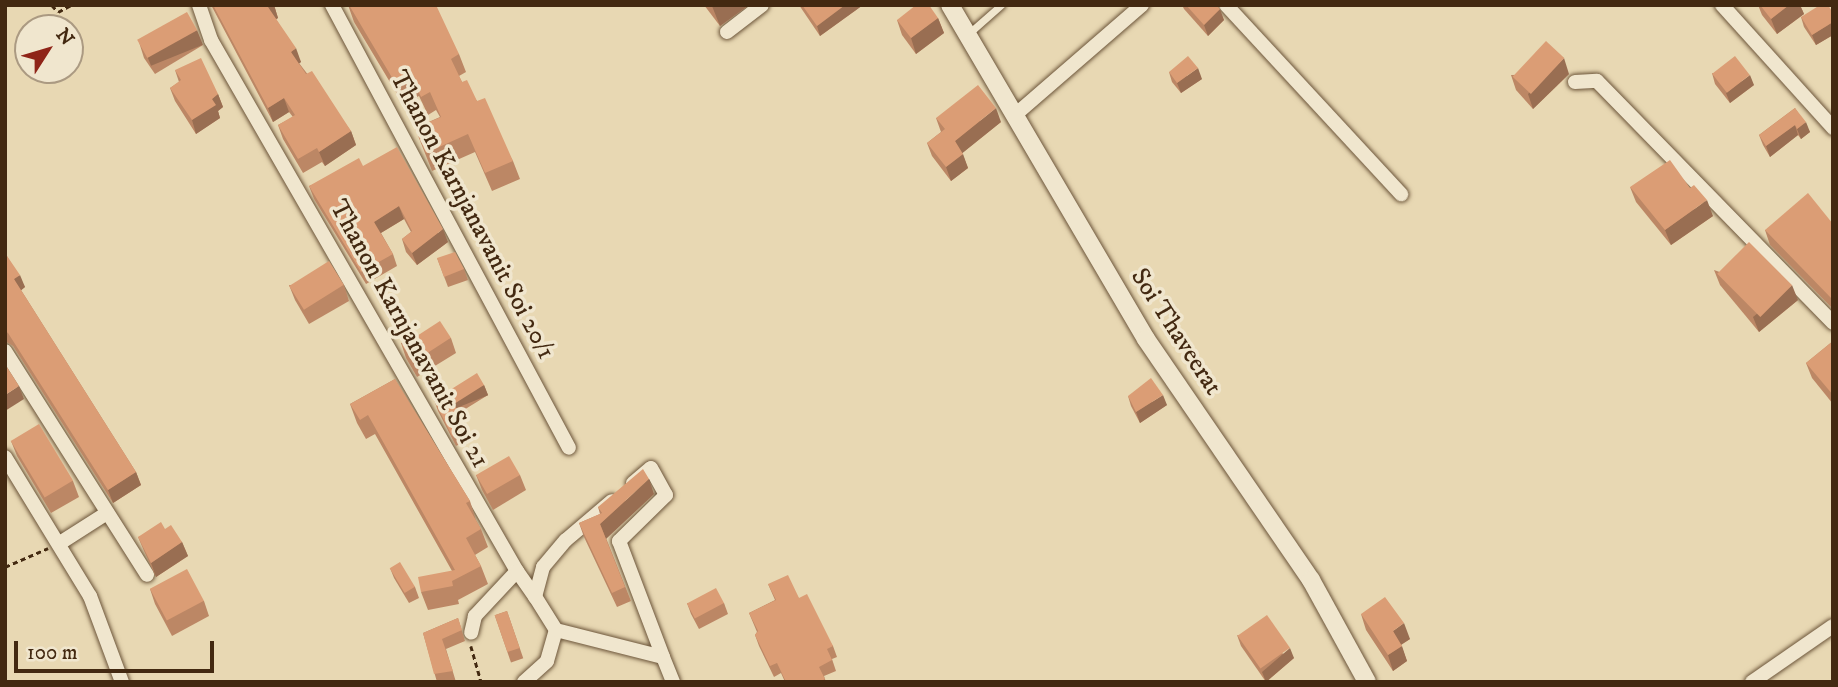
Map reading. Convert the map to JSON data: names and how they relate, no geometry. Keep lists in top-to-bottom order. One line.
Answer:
{"streets":{"street":["Thanon Karnjanavanit Soi 20/1","Soi Thaveerat","Thanon Karnjanavanit Soi 21"]},"scale_bar":"100 m","north":"top right"}
